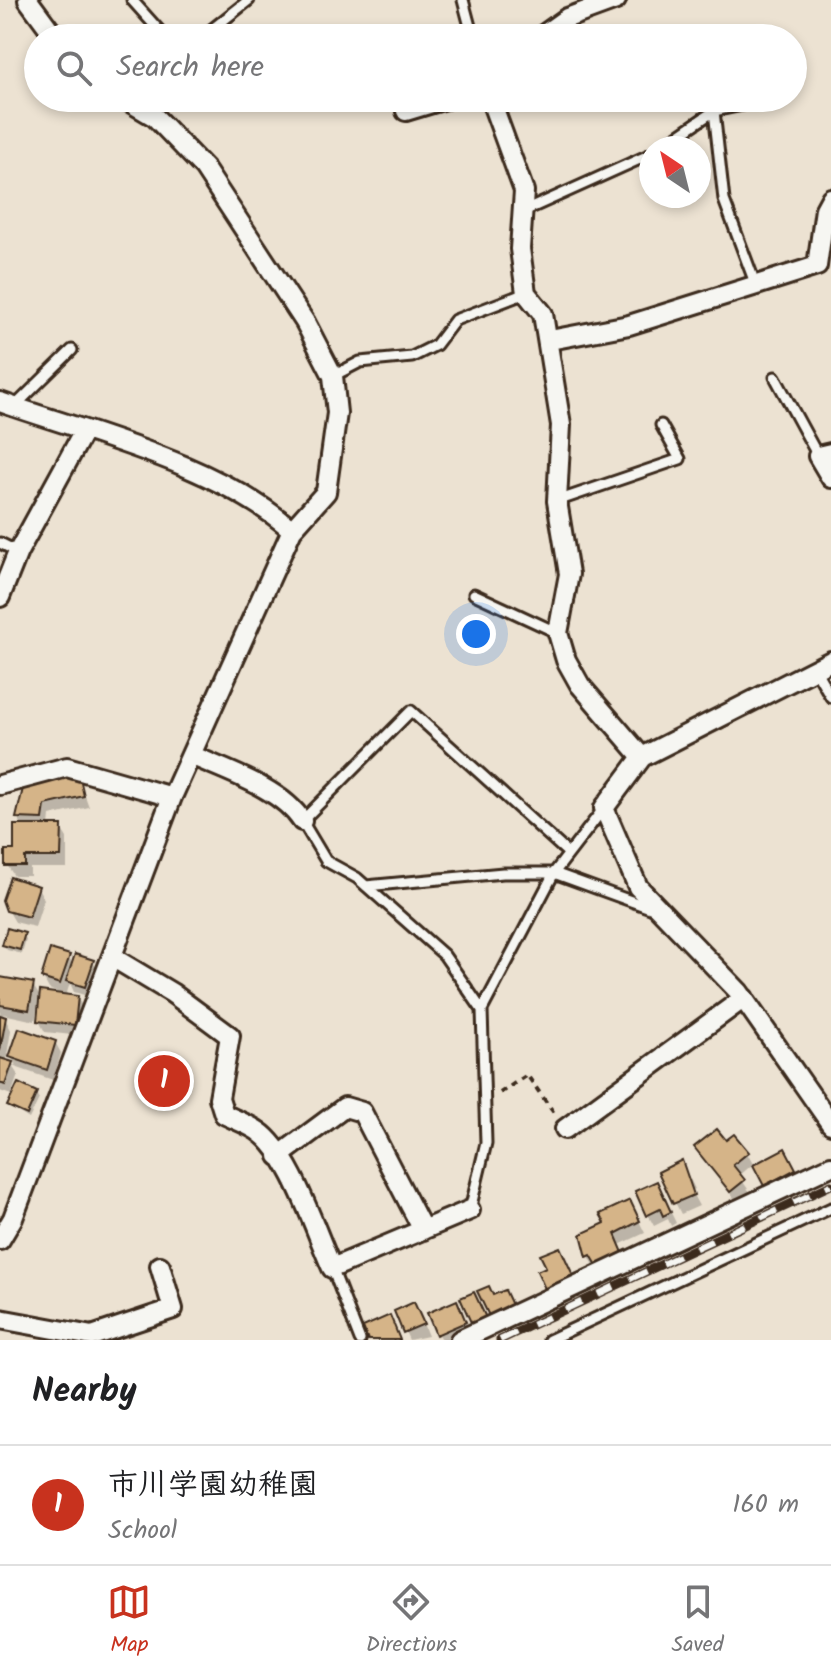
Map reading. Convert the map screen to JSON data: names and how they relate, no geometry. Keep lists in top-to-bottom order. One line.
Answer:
{"north":"top left","page":{"search":"Search here","pins":"1","heading":"Nearby","list":[{"mark":"1","name":"市川学園幼稚園","note":"School","value":"160 m"}],"nav":["Map","Directions","Saved"]}}
